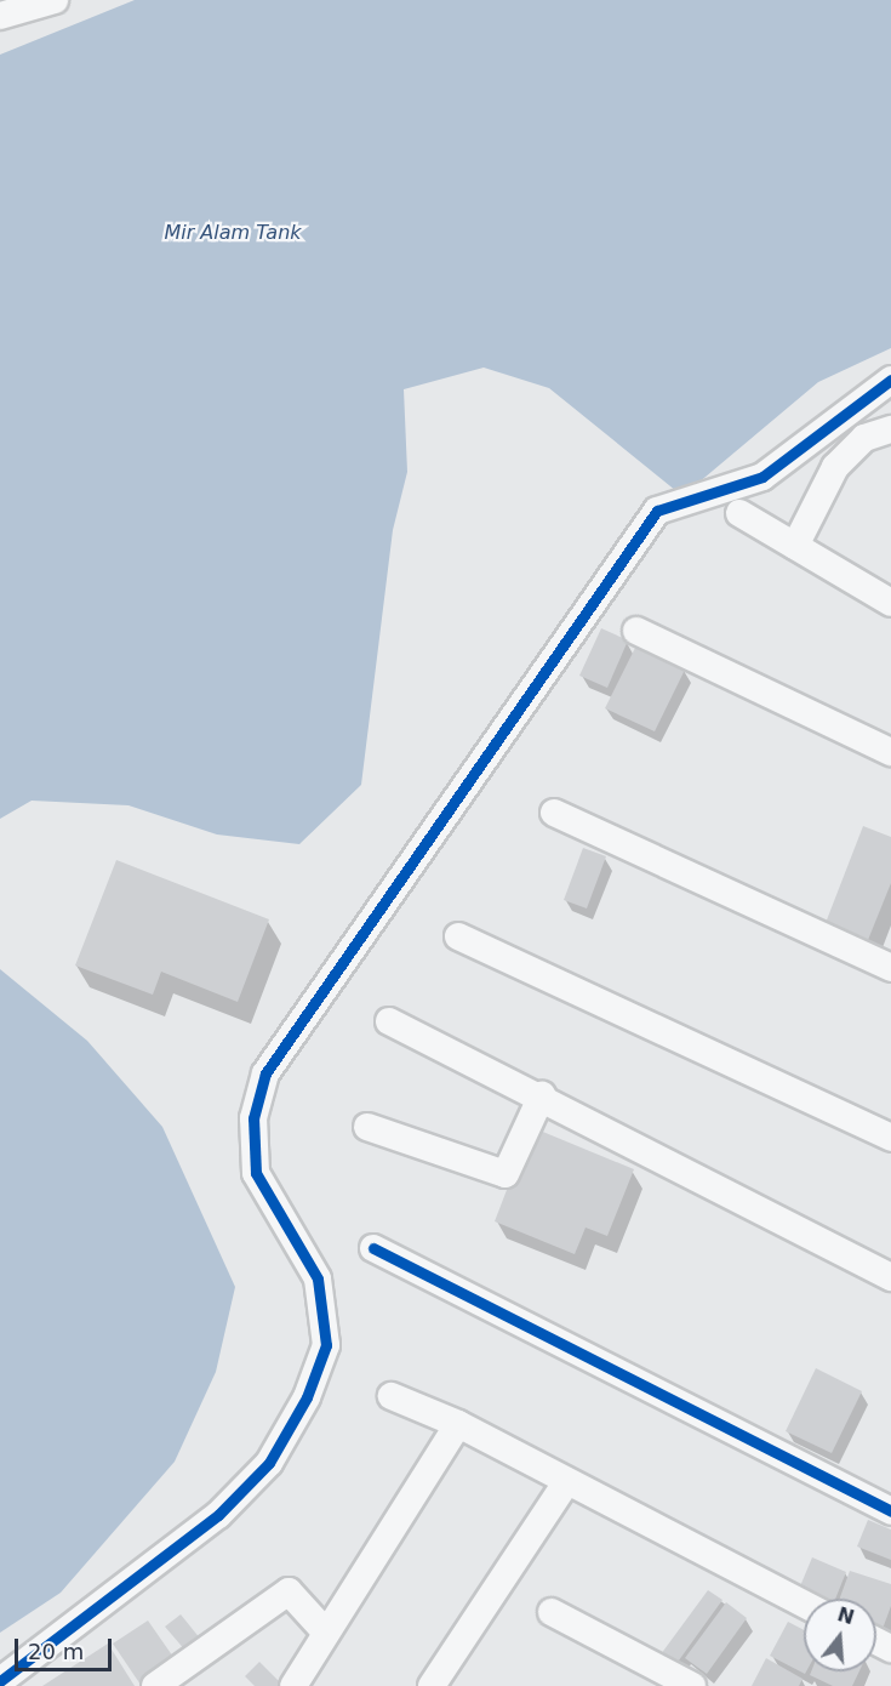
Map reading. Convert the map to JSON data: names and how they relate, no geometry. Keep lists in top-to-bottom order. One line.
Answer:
{"water":["Mir Alam Tank"],"scale_bar":"20 m","north":"top"}
